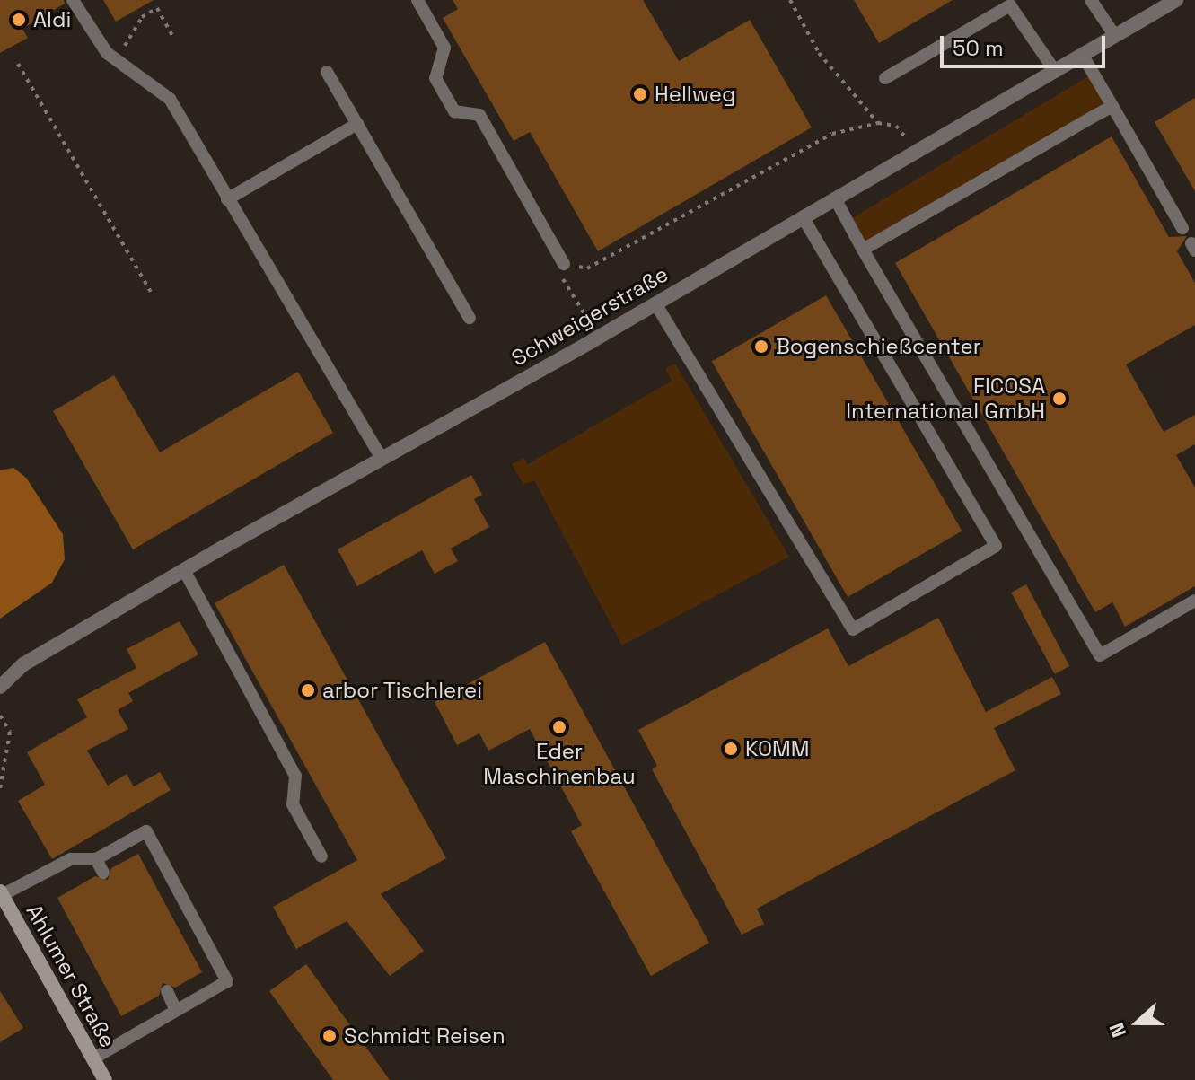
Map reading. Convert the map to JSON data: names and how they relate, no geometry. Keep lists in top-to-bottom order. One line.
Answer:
{"streets":{"main road":["Ahlumer Straße"],"street":["Schweigerstraße"]},"places":["Aldi","Hellweg","Bogenschießcenter","FICOSA International GmbH","arbor Tischlerei","Eder Maschinenbau","KOMM","Schmidt Reisen"],"scale_bar":"50 m","north":"left"}
